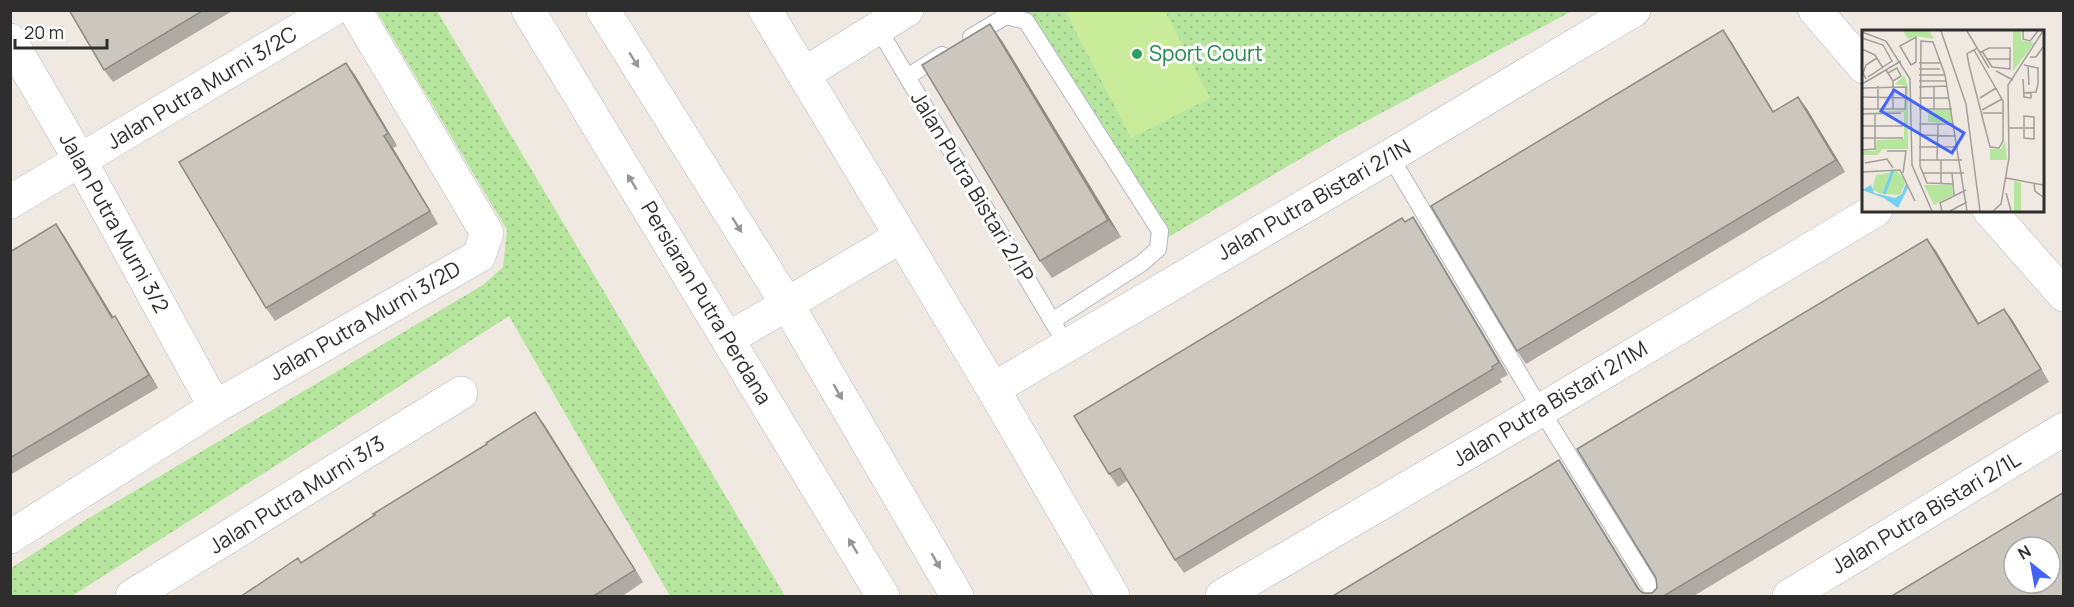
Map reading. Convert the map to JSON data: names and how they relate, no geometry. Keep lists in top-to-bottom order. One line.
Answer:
{"streets":{"street":["Jalan Putra Murni 3/2C","Jalan Putra Bistari 2/1N","Jalan Putra Murni 3/2","Persiaran Putra Perdana","Jalan Putra Murni 3/2D","Jalan Putra Bistari 2/1M","Jalan Putra Murni 3/3","Jalan Putra Bistari 2/1L"],"lane":["Jalan Putra Bistari 2/1P"]},"crossings":[["Jalan Putra Murni 3/2C","Jalan Putra Murni 3/2"],["Jalan Putra Bistari 2/1P","Jalan Putra Bistari 2/1N"],["Jalan Putra Murni 3/2","Jalan Putra Murni 3/2D"]],"places":["Sport Court"],"scale_bar":"20 m","north":"top left"}
